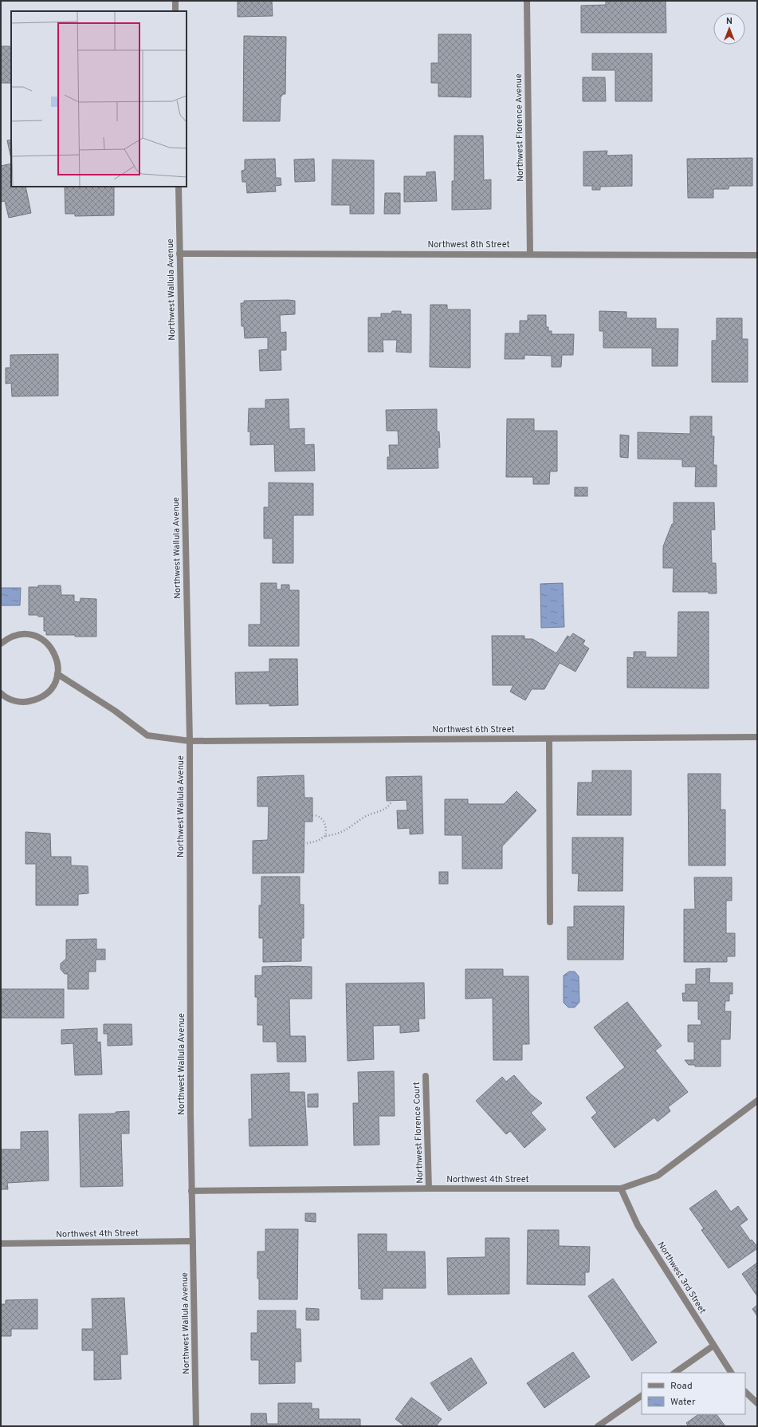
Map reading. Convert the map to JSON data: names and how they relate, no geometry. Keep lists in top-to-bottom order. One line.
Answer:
{"streets":{"street":["Northwest Florence Avenue","Northwest 8th Street","Northwest Wallula Avenue","Northwest 6th Street","Northwest Florence Court","Northwest 4th Street","Northwest 3rd Street"]},"crossings":[["Northwest Florence Avenue","Northwest 8th Street"],["Northwest 8th Street","Northwest Wallula Avenue"],["Northwest Wallula Avenue","Northwest 6th Street"],["Northwest Wallula Avenue","Northwest 4th Street"],["Northwest Florence Court","Northwest 4th Street"],["Northwest 4th Street","Northwest 3rd Street"]],"legend":["Road","Water"],"north":"top"}
